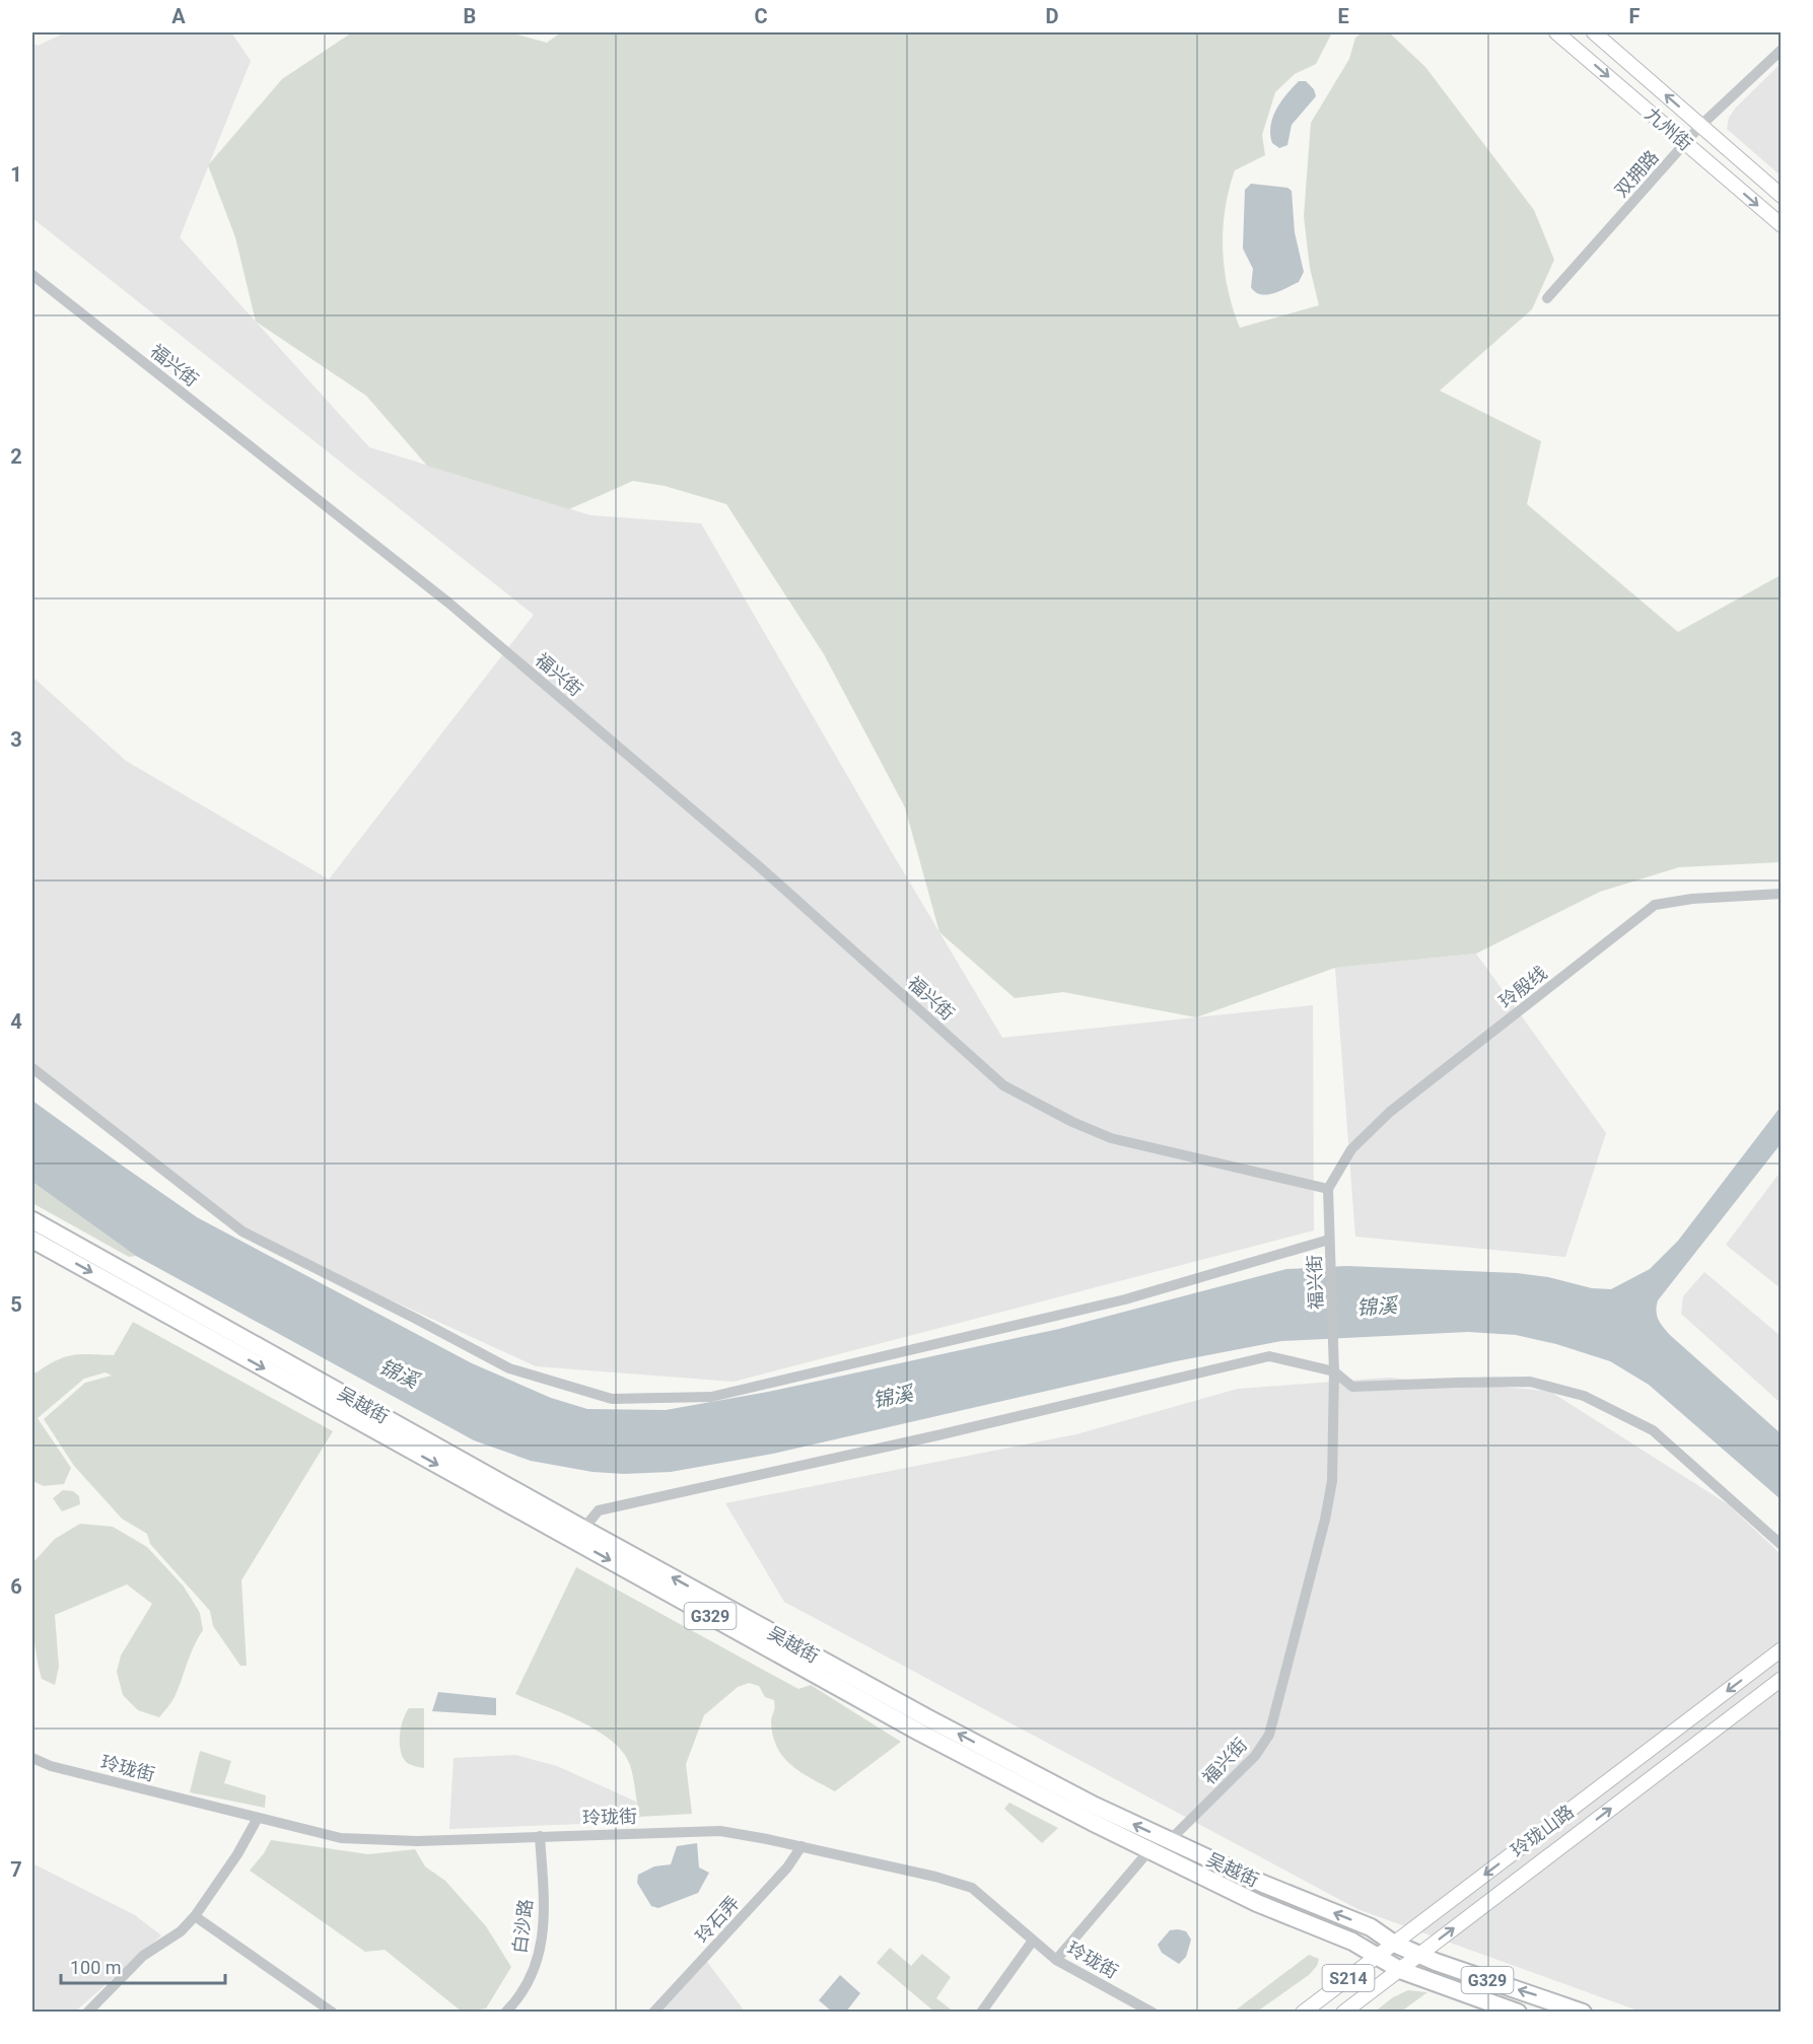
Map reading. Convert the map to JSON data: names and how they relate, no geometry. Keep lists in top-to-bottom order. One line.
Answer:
{"streets":{"highway":["吴越街","G329"],"main road":["九州街","玲珑山路","S214"],"street":["双拥路","福兴街","玲殷线","玲珑街","玲石弄","白沙路"]},"crossings":[["九州街","双拥路"],["福兴街","玲殷线"],["福兴街","吴越街"],["吴越街","玲珑山路"],["玲珑街","玲石弄"],["玲珑街","白沙路"]],"water":["锦溪"],"scale_bar":"100 m","grid":{"columns":["A","B","C","D","E","F"],"rows":["1","2","3","4","5","6","7"]}}
